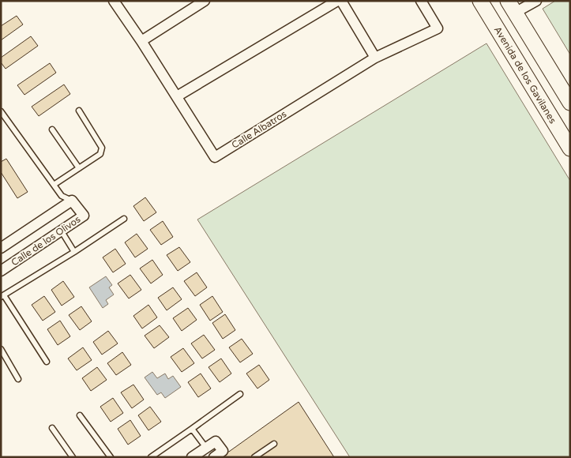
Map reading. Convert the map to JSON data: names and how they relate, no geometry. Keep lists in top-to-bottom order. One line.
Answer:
{"streets":{"main road":["Avenida de los Gavilanes"],"street":["Calle Albatros","Calle de los Olivos"]}}
